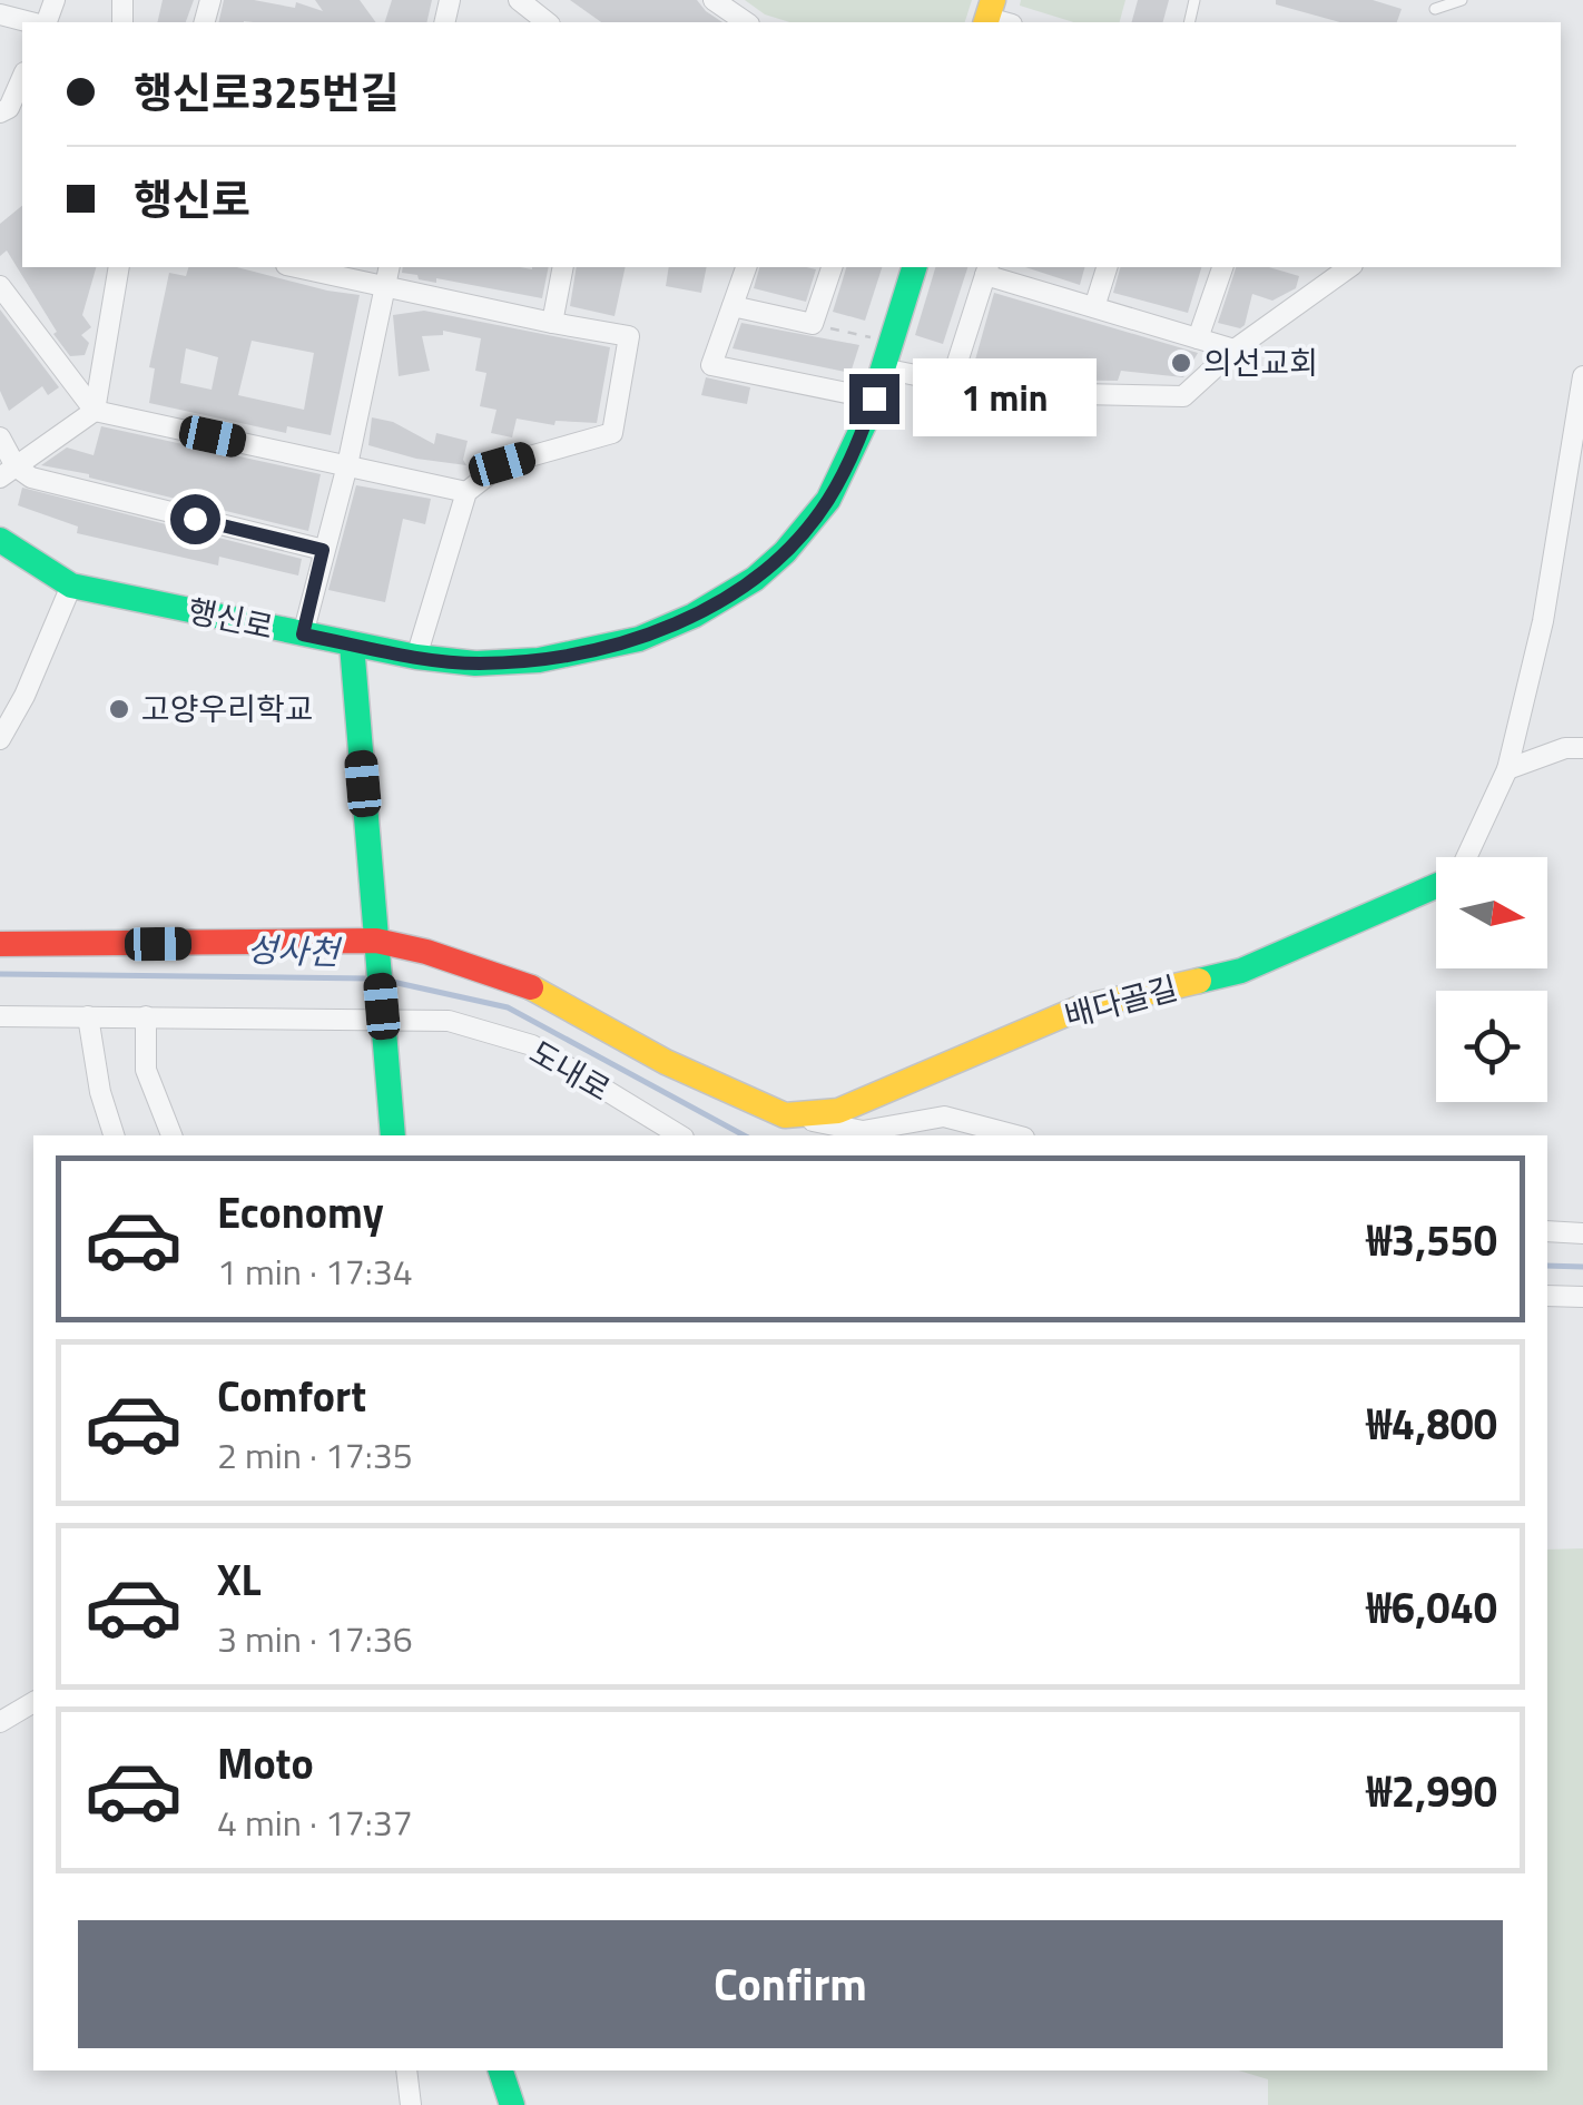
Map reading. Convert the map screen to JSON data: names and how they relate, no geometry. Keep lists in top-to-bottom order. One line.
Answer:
{"streets":{"street":["행신로","배다골길","도내로"]},"water":["성사천"],"places":["의선교회","고양우리학교"],"north":"right","page":{"banner":["행신로325번길","행신로"],"bubble":"1 min","list":[{"name":"Economy","note":"1 min · 17:34","value":"₩3,550"},{"name":"Comfort","note":"2 min · 17:35","value":"₩4,800"},{"name":"XL","note":"3 min · 17:36","value":"₩6,040"},{"name":"Moto","note":"4 min · 17:37","value":"₩2,990"}],"buttons":"Confirm"}}
